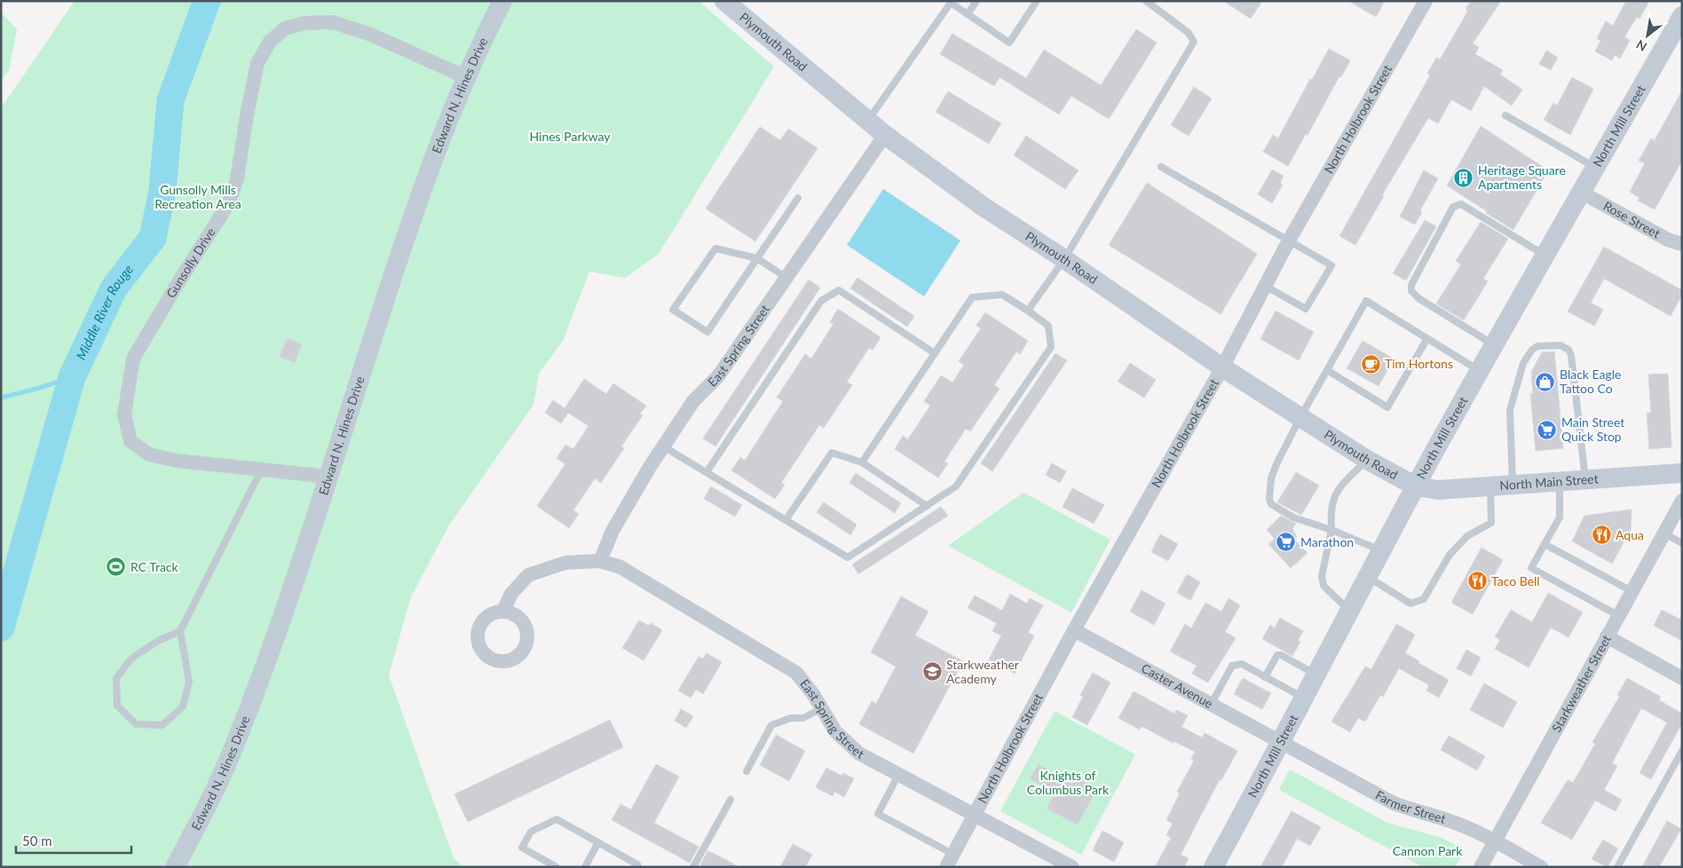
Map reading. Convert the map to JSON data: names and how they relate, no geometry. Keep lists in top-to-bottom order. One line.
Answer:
{"streets":{"street":["Plymouth Road","Edward N. Hines Drive","North Holbrook Street","North Mill Street","Rose Street","Gunsolly Drive","East Spring Street","North Main Street","Starkweather Street","Caster Avenue","Farmer Street"]},"crossings":[["Plymouth Road","North Holbrook Street"],["Plymouth Road","North Mill Street"],["Plymouth Road","East Spring Street"],["Plymouth Road","North Main Street"],["Edward N. Hines Drive","Gunsolly Drive"],["North Holbrook Street","East Spring Street"],["North Holbrook Street","Caster Avenue"],["North Mill Street","Rose Street"],["North Mill Street","North Main Street"],["North Mill Street","Caster Avenue"],["North Mill Street","Farmer Street"],["Starkweather Street","Farmer Street"],["Caster Avenue","Farmer Street"]],"water":["Middle River Rouge"],"parks":["Hines Parkway","Gunsolly Mills Recreation Area","Knights of Columbus Park","Cannon Park"],"places":{"building":["Heritage Square Apartments"],"cafe":["Tim Hortons"],"shop":["Black Eagle Tattoo Co"],"supermarket":["Main Street Quick Stop","Marathon"],"restaurant":["Aqua","Taco Bell"],"sports":["RC Track"],"school or university":["Starkweather Academy"]},"scale_bar":"50 m","north":"bottom left"}
